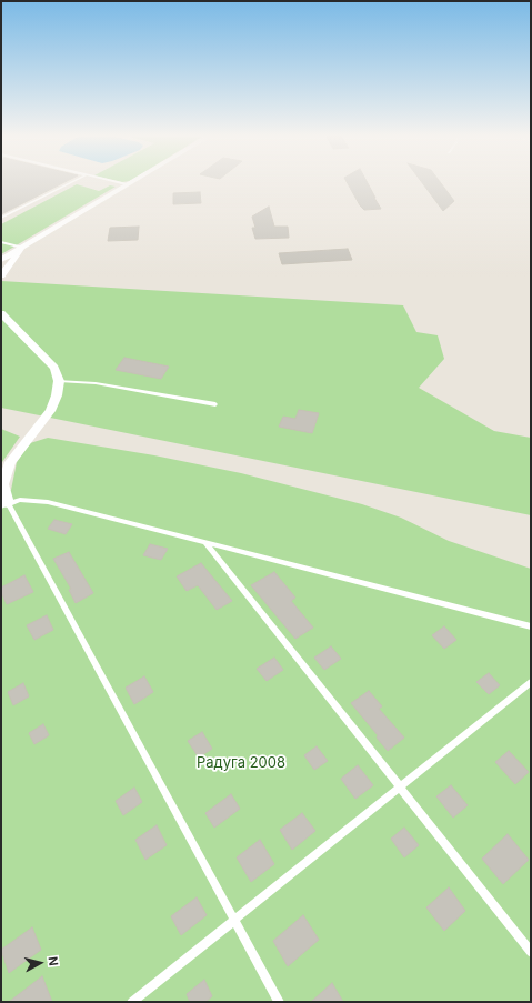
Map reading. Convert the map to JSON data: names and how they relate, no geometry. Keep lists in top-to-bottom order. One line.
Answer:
{"parks":["Радуга 2008"],"north":"right"}
